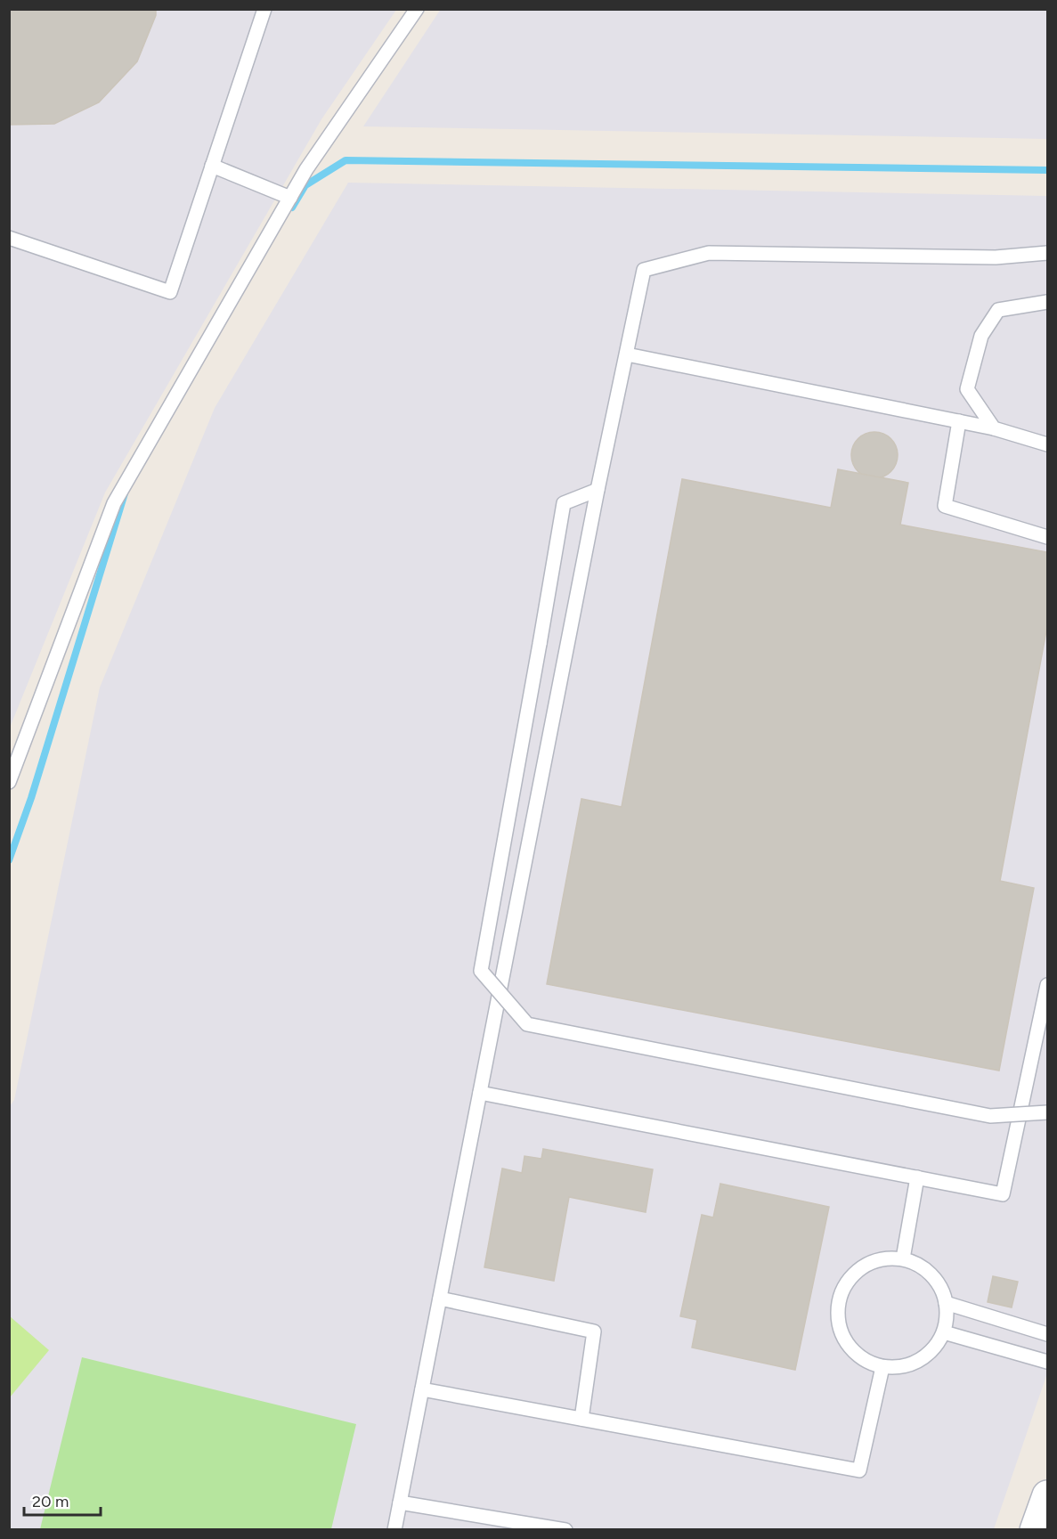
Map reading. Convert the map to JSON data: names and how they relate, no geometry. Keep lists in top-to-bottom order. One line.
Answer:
{"scale_bar":"20 m"}
